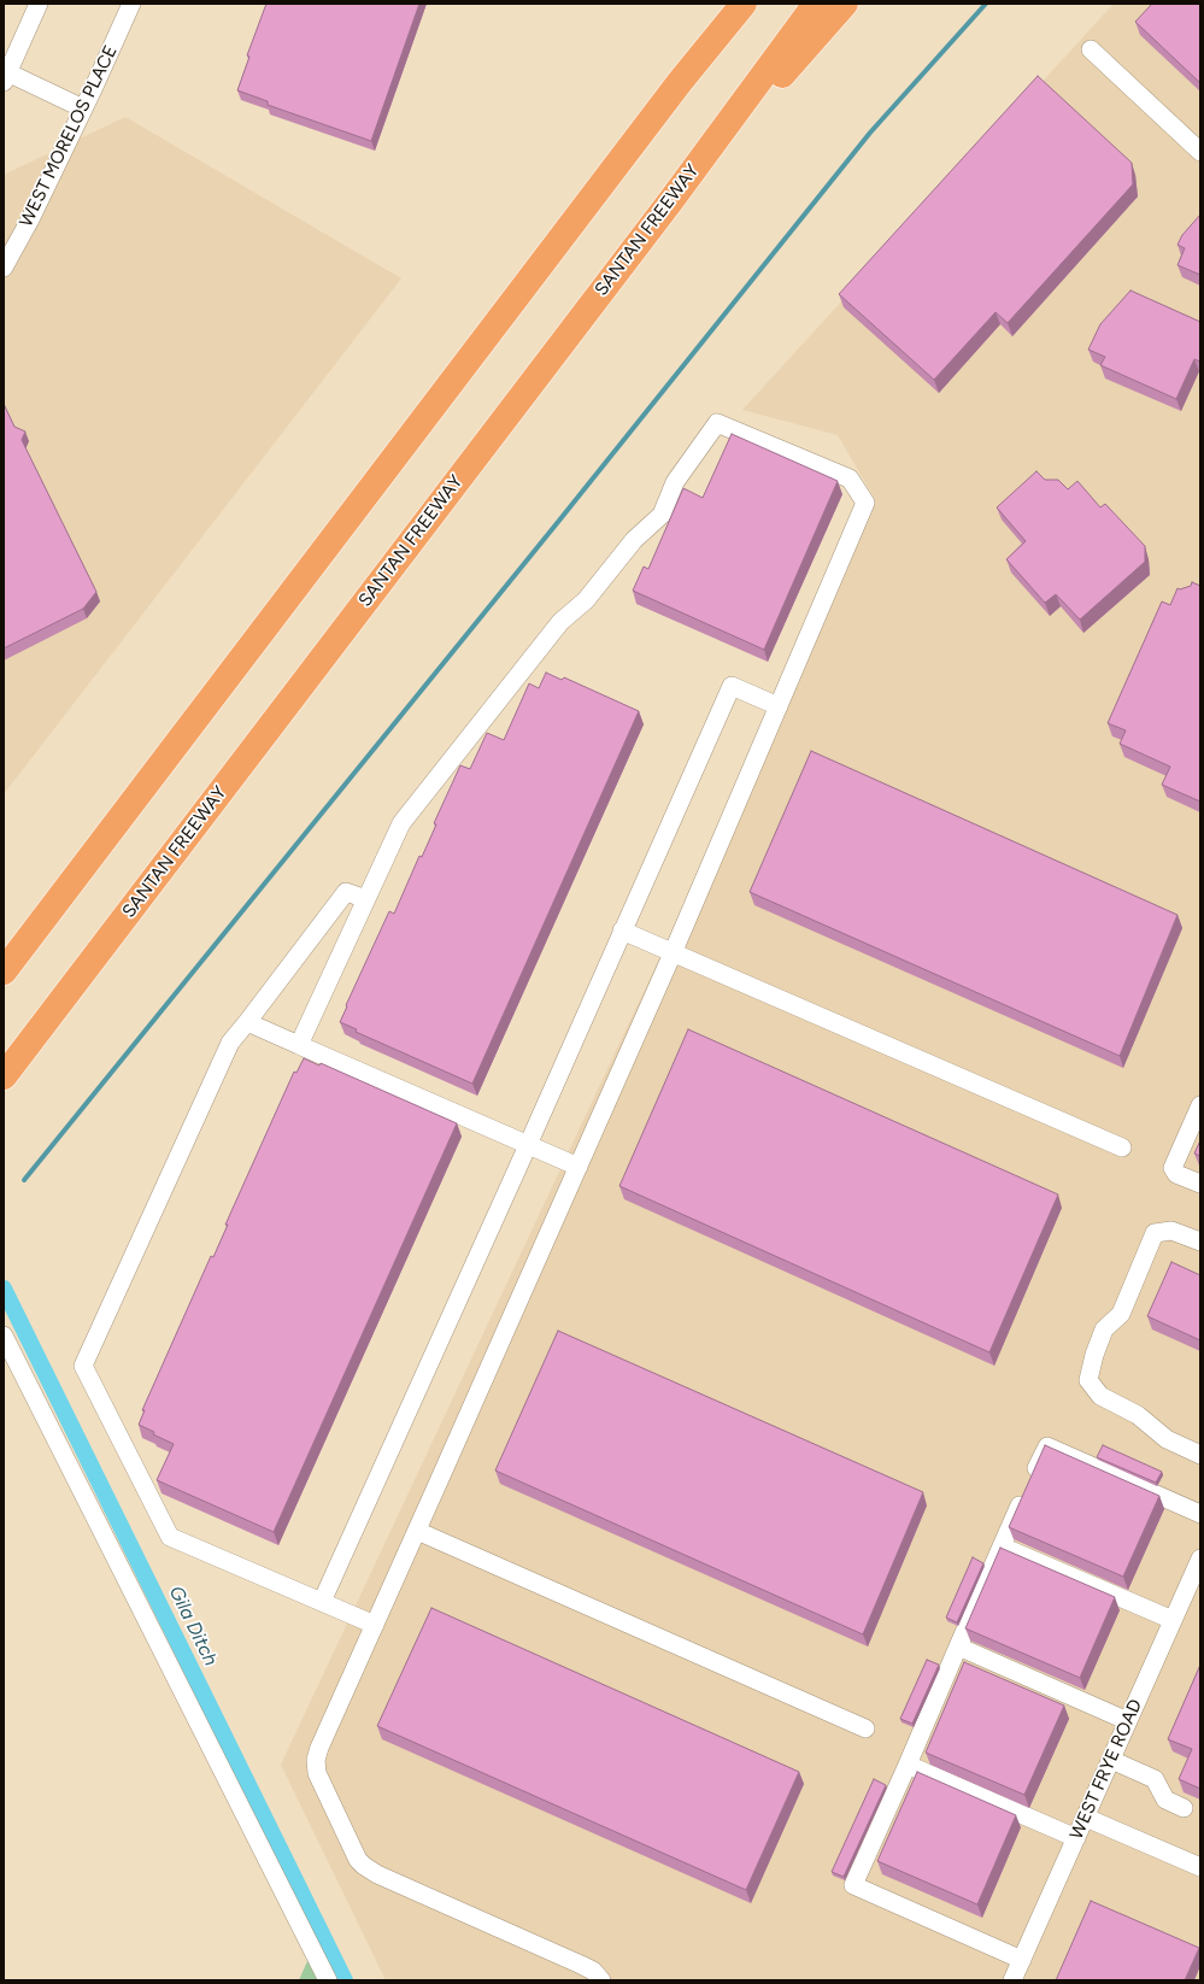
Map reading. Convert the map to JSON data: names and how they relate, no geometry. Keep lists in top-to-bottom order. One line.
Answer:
{"streets":{"highway":["SANTAN FREEWAY"],"street":["WEST MORELOS PLACE","WEST FRYE ROAD"]},"water":["Gila Ditch"]}
